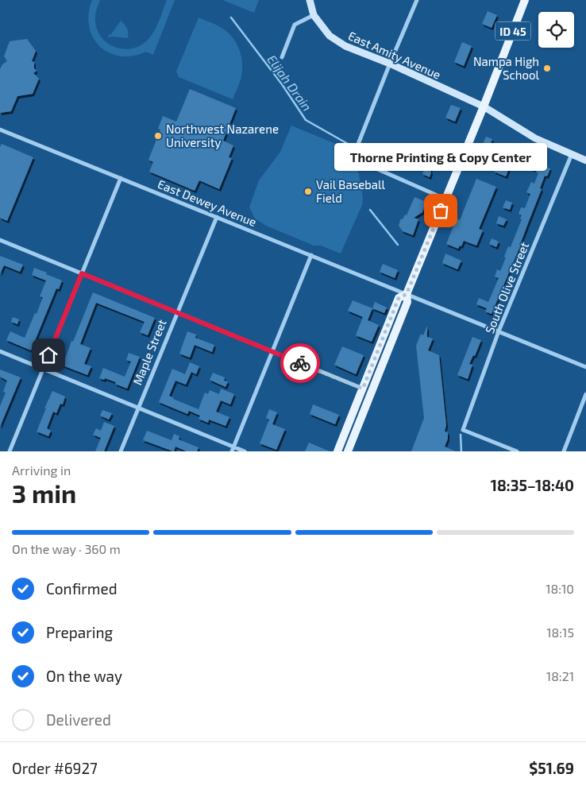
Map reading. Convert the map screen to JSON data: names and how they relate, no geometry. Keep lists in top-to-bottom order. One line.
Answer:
{"streets":{"main road":["ID 45","East Amity Avenue"],"street":["East Dewey Avenue","South Olive Street","Maple Street"]},"crossings":[["ID 45","East Amity Avenue"],["ID 45","East Dewey Avenue"],["East Amity Avenue","South Olive Street"],["East Dewey Avenue","South Olive Street"],["East Dewey Avenue","Maple Street"]],"water":["Elijah Drain"],"places":["Nampa High School","Northwest Nazarene University","Vail Baseball Field","Thorne Printing & Copy Center"],"page":{"bubble":"Thorne Printing & Copy Center","heading":["3 min","Arriving in","18:35–18:40"],"panel":["Order #6927","$51.69"],"bar":"On the way · 360 m","list":[["Confirmed","18:10"],["Preparing","18:15"],["On the way","18:21"],"Delivered"]}}
